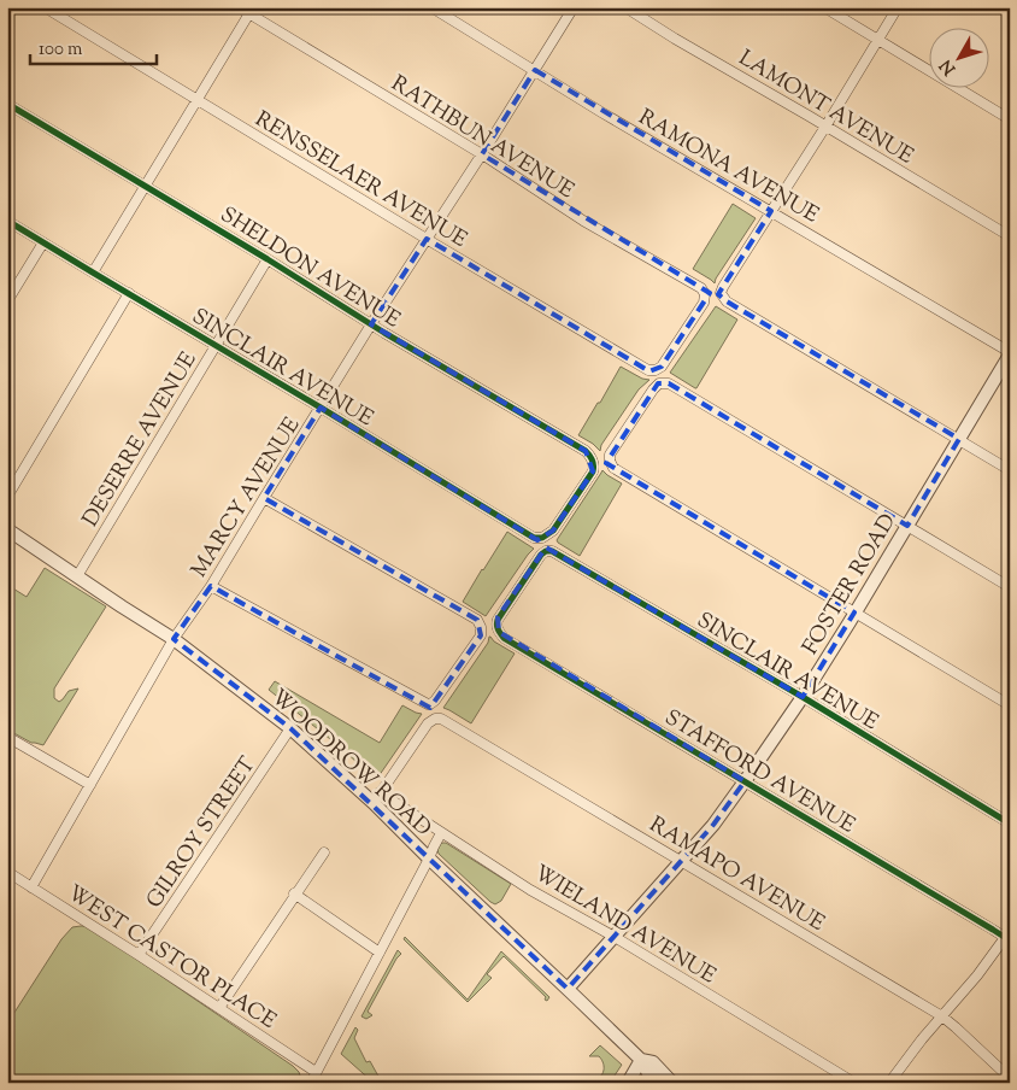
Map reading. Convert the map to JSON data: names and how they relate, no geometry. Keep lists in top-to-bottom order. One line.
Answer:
{"streets":{"street":["LAMONT AVENUE","RATHBUN AVENUE","RAMONA AVENUE","RENSSELAER AVENUE","SHELDON AVENUE","SINCLAIR AVENUE","DESERRE AVENUE","MARCY AVENUE","FOSTER ROAD","WOODROW ROAD","STAFFORD AVENUE","GILROY STREET","RAMAPO AVENUE","WIELAND AVENUE","WEST CASTOR PLACE"]},"crossings":[["RATHBUN AVENUE","RENSSELAER AVENUE"],["RATHBUN AVENUE","MARCY AVENUE"],["RAMONA AVENUE","MARCY AVENUE"],["RAMONA AVENUE","FOSTER ROAD"],["RENSSELAER AVENUE","MARCY AVENUE"],["SHELDON AVENUE","SINCLAIR AVENUE"],["SHELDON AVENUE","DESERRE AVENUE"],["SHELDON AVENUE","MARCY AVENUE"],["SINCLAIR AVENUE","DESERRE AVENUE"],["SINCLAIR AVENUE","MARCY AVENUE"],["SINCLAIR AVENUE","FOSTER ROAD"],["SINCLAIR AVENUE","STAFFORD AVENUE"],["DESERRE AVENUE","WOODROW ROAD"],["MARCY AVENUE","WOODROW ROAD"],["MARCY AVENUE","WEST CASTOR PLACE"],["FOSTER ROAD","WOODROW ROAD"],["FOSTER ROAD","STAFFORD AVENUE"],["FOSTER ROAD","RAMAPO AVENUE"],["FOSTER ROAD","WIELAND AVENUE"],["WOODROW ROAD","GILROY STREET"],["WOODROW ROAD","RAMAPO AVENUE"],["WOODROW ROAD","WIELAND AVENUE"],["GILROY STREET","WEST CASTOR PLACE"],["RAMAPO AVENUE","WIELAND AVENUE"]],"scale_bar":"100 m","north":"bottom left"}
